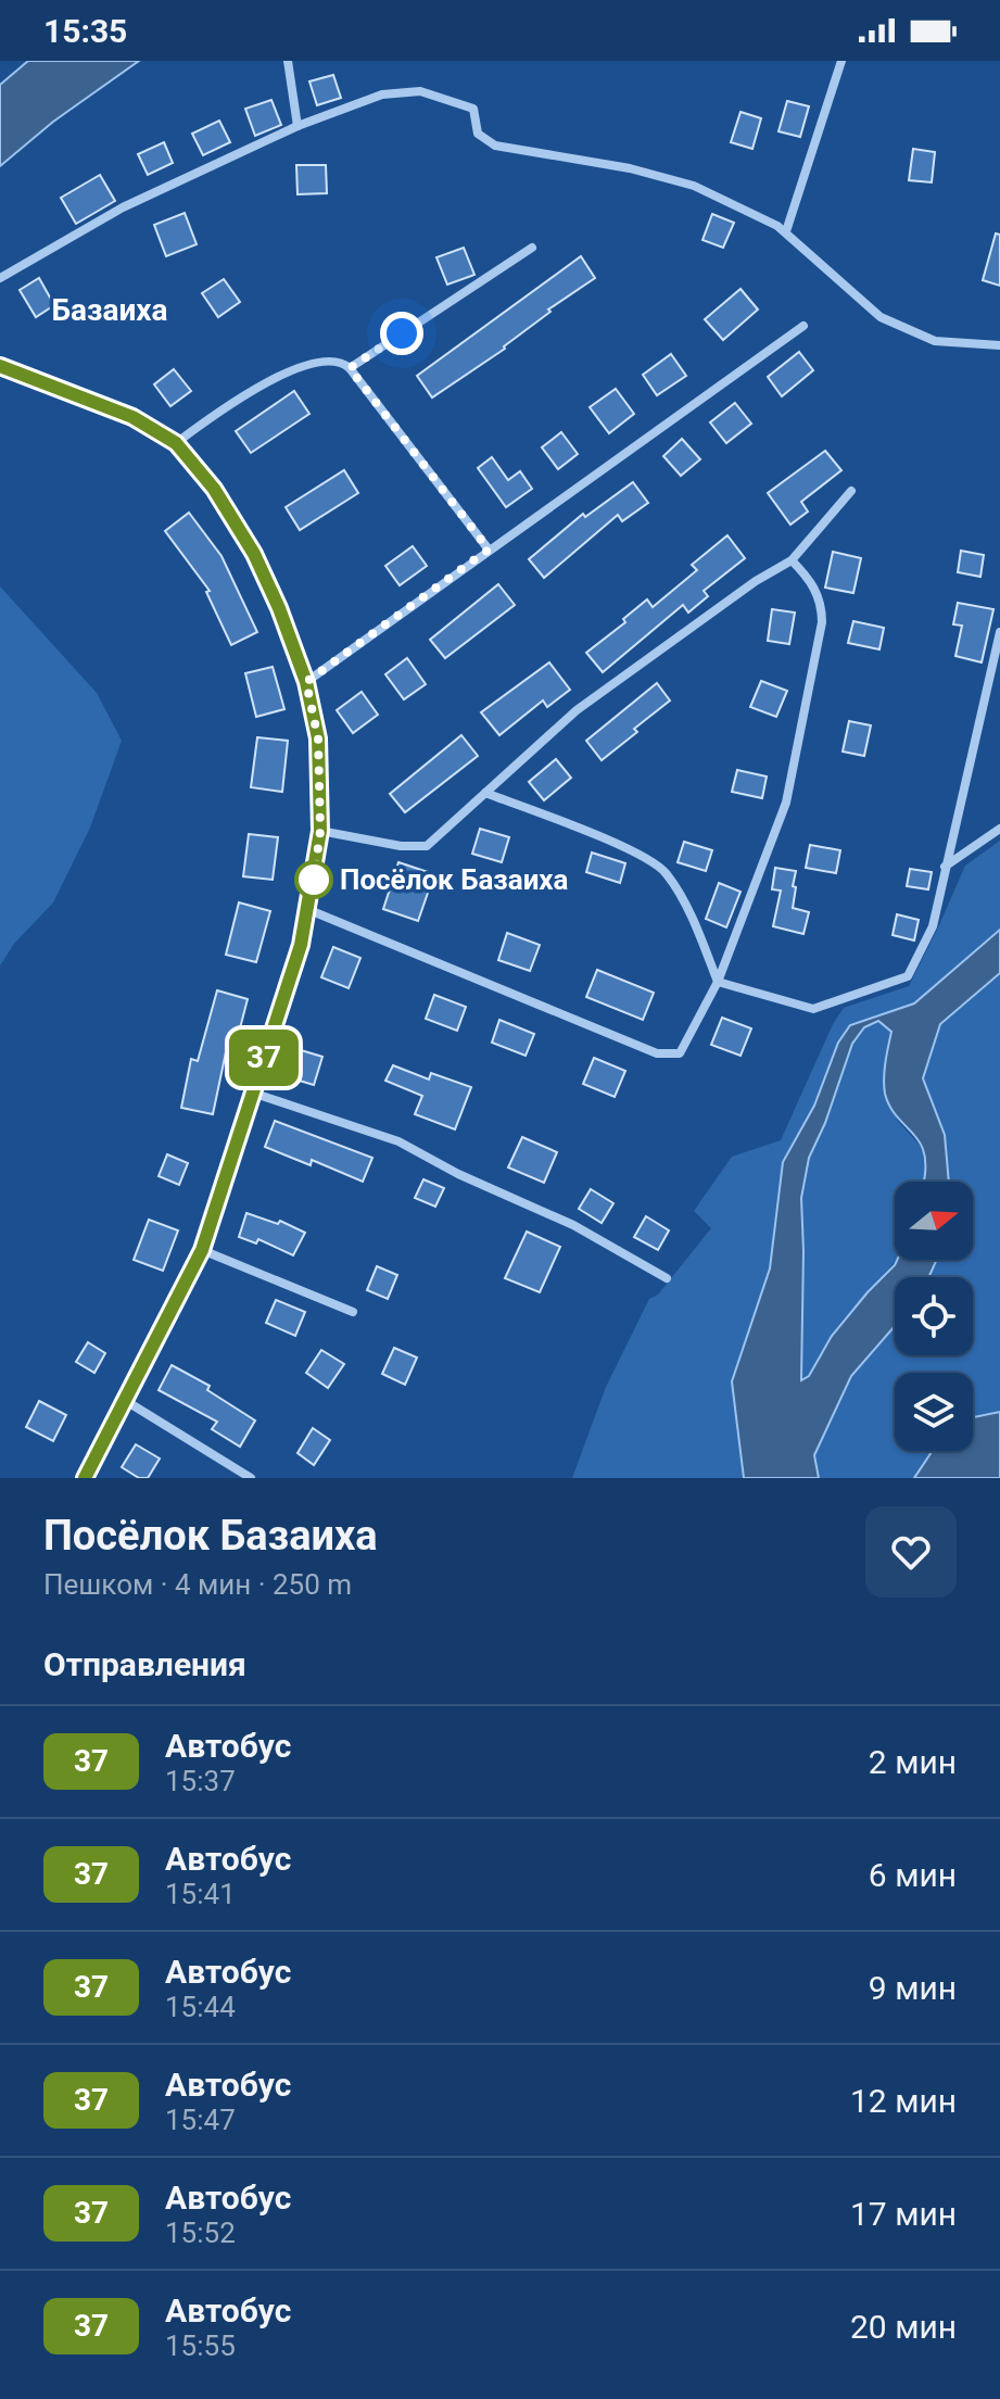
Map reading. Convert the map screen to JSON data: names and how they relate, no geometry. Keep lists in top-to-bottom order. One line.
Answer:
{"districts":["Базаиха"],"places":["Посёлок Базаиха"],"lines":["bus line 37"],"north":"right","page":{"status":"15:35","on_map":"37","heading":[["Посёлок Базаиха","Пешком · 4 мин · 250 m"],"Отправления"],"list":[{"mark":"37","name":"Автобус","note":"15:37","value":"2 мин"},{"mark":"37","name":"Автобус","note":"15:41","value":"6 мин"},{"mark":"37","name":"Автобус","note":"15:44","value":"9 мин"},{"mark":"37","name":"Автобус","note":"15:47","value":"12 мин"},{"mark":"37","name":"Автобус","note":"15:52","value":"17 мин"},{"mark":"37","name":"Автобус","note":"15:55","value":"20 мин"}]}}
